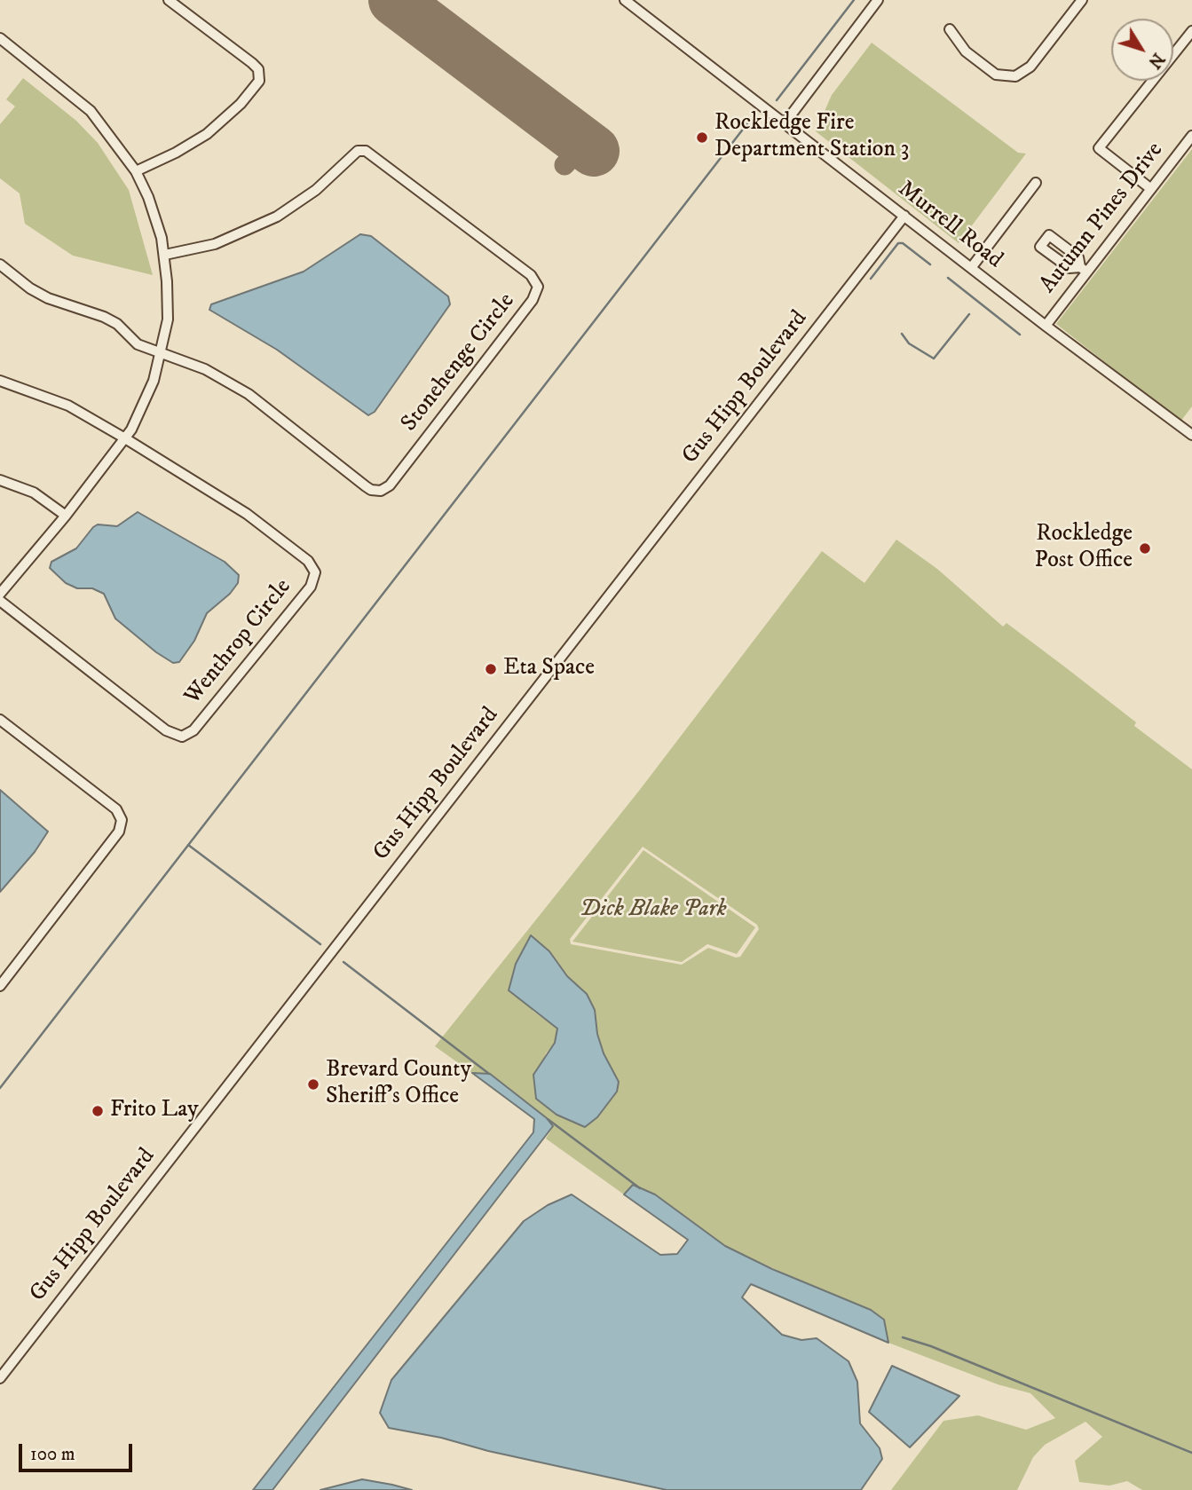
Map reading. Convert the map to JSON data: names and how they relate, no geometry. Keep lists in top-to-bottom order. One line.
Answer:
{"streets":{"street":["Autumn Pines Drive","Murrell Road","Stonehenge Circle","Gus Hipp Boulevard","Wenthrop Circle"]},"crossings":[["Autumn Pines Drive","Murrell Road"],["Murrell Road","Gus Hipp Boulevard"]],"parks":["Dick Blake Park"],"places":["Rockledge Fire Department Station 3","Rockledge Post Office","Eta Space","Brevard County Sheriff's Office","Frito Lay"],"scale_bar":"100 m","north":"bottom right"}
